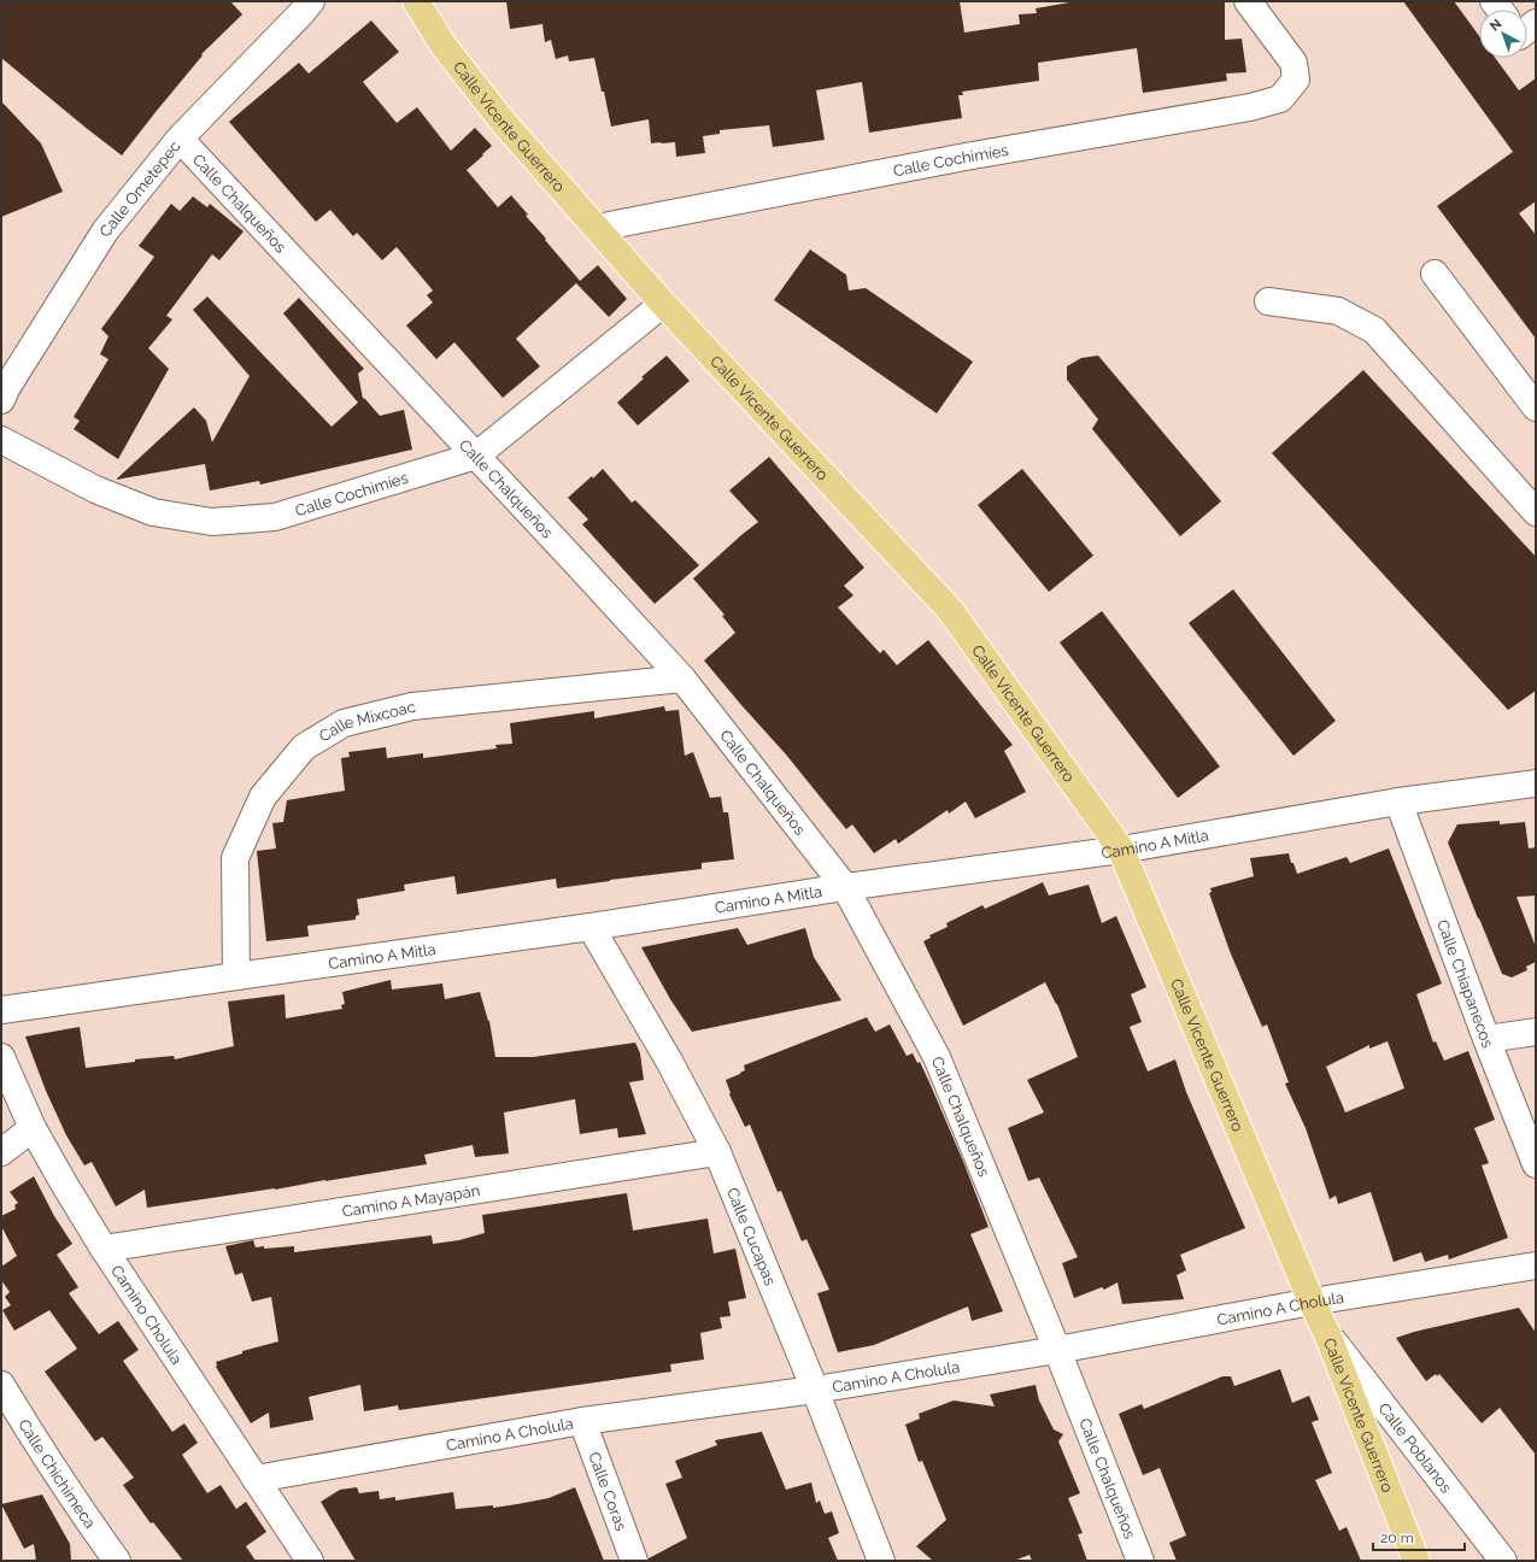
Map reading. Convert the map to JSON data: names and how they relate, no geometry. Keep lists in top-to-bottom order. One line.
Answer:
{"streets":{"main road":["Calle Vicente Guerrero"],"street":["Calle Cochimíes","Calle Ometepec","Calle Chalqueños","Calle Mixcoac","Camino A Mitla","Calle Chiapanecos","Camino A Mayapán","Calle Cucapas","Camino A Cholula","Camino Cholula","Calle Poblanos","Calle Chichimeca","Calle Coras"]},"crossings":[["Calle Vicente Guerrero","Calle Cochimíes"],["Calle Vicente Guerrero","Camino A Mitla"],["Calle Vicente Guerrero","Camino A Cholula"],["Calle Vicente Guerrero","Calle Poblanos"],["Calle Cochimíes","Calle Chalqueños"],["Calle Ometepec","Calle Chalqueños"],["Calle Chalqueños","Calle Mixcoac"],["Calle Chalqueños","Camino A Mitla"],["Calle Chalqueños","Camino A Cholula"],["Calle Mixcoac","Camino A Mitla"],["Camino A Mitla","Calle Chiapanecos"],["Camino A Mitla","Calle Cucapas"],["Camino A Mayapán","Calle Cucapas"],["Camino A Mayapán","Camino Cholula"],["Calle Cucapas","Camino A Cholula"],["Camino A Cholula","Camino Cholula"],["Camino A Cholula","Calle Coras"]],"scale_bar":"20 m","north":"top left"}
